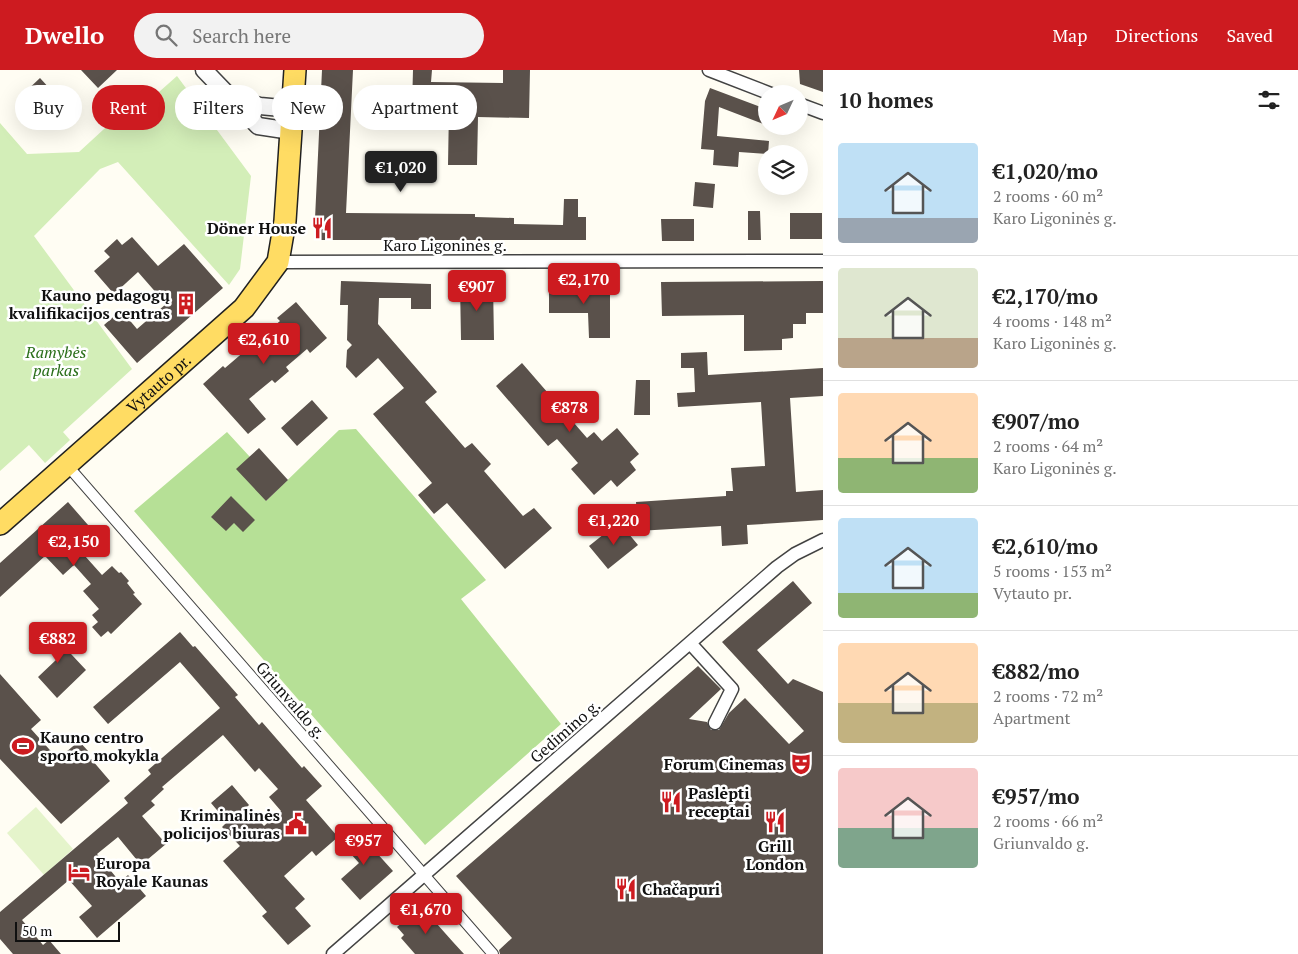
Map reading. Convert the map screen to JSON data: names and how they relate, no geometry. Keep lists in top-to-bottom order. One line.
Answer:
{"streets":{"main road":["Vytauto pr."],"street":["Karo Ligoninės g.","Griunvaldo g.","Gedimino g."]},"crossings":[["Karo Ligoninės g.","Vytauto pr."],["Vytauto pr.","Griunvaldo g."],["Griunvaldo g.","Gedimino g."]],"parks":["Ramybės parkas"],"places":{"restaurant":["Döner House","Paslėpti receptai","Grill London","Chačapuri"],"building":["Kauno pedagogų kvalifikacijos centras"],"sports":["Kauno centro sporto mokykla"],"theatre":["Forum Cinemas"],"public building":["Kriminalinės policijos biuras"],"hotel":["Europa Royale Kaunas"]},"scale_bar":"50 m","north":"bottom left","page":{"header":"Dwello","search":"Search here","nav":["Map","Directions","Saved"],"heading":"10 homes","chip":["Buy","Rent","Filters","New","Apartment"],"list":[{"name":"€1,020/mo","note":"2 rooms · 60 m² · Karo Ligoninės g."},{"name":"€2,170/mo","note":"4 rooms · 148 m² · Karo Ligoninės g."},{"name":"€907/mo","note":"2 rooms · 64 m² · Karo Ligoninės g."},{"name":"€2,610/mo","note":"5 rooms · 153 m² · Vytauto pr."},{"name":"€882/mo","note":"2 rooms · 72 m² · Apartment"},{"name":"€957/mo","note":"2 rooms · 66 m² · Griunvaldo g."}],"price":["€1,020","€2,170","€907","€2,610","€878","€1,220","€2,150","€882","€957","€1,670"],"scale":"50 m"}}
